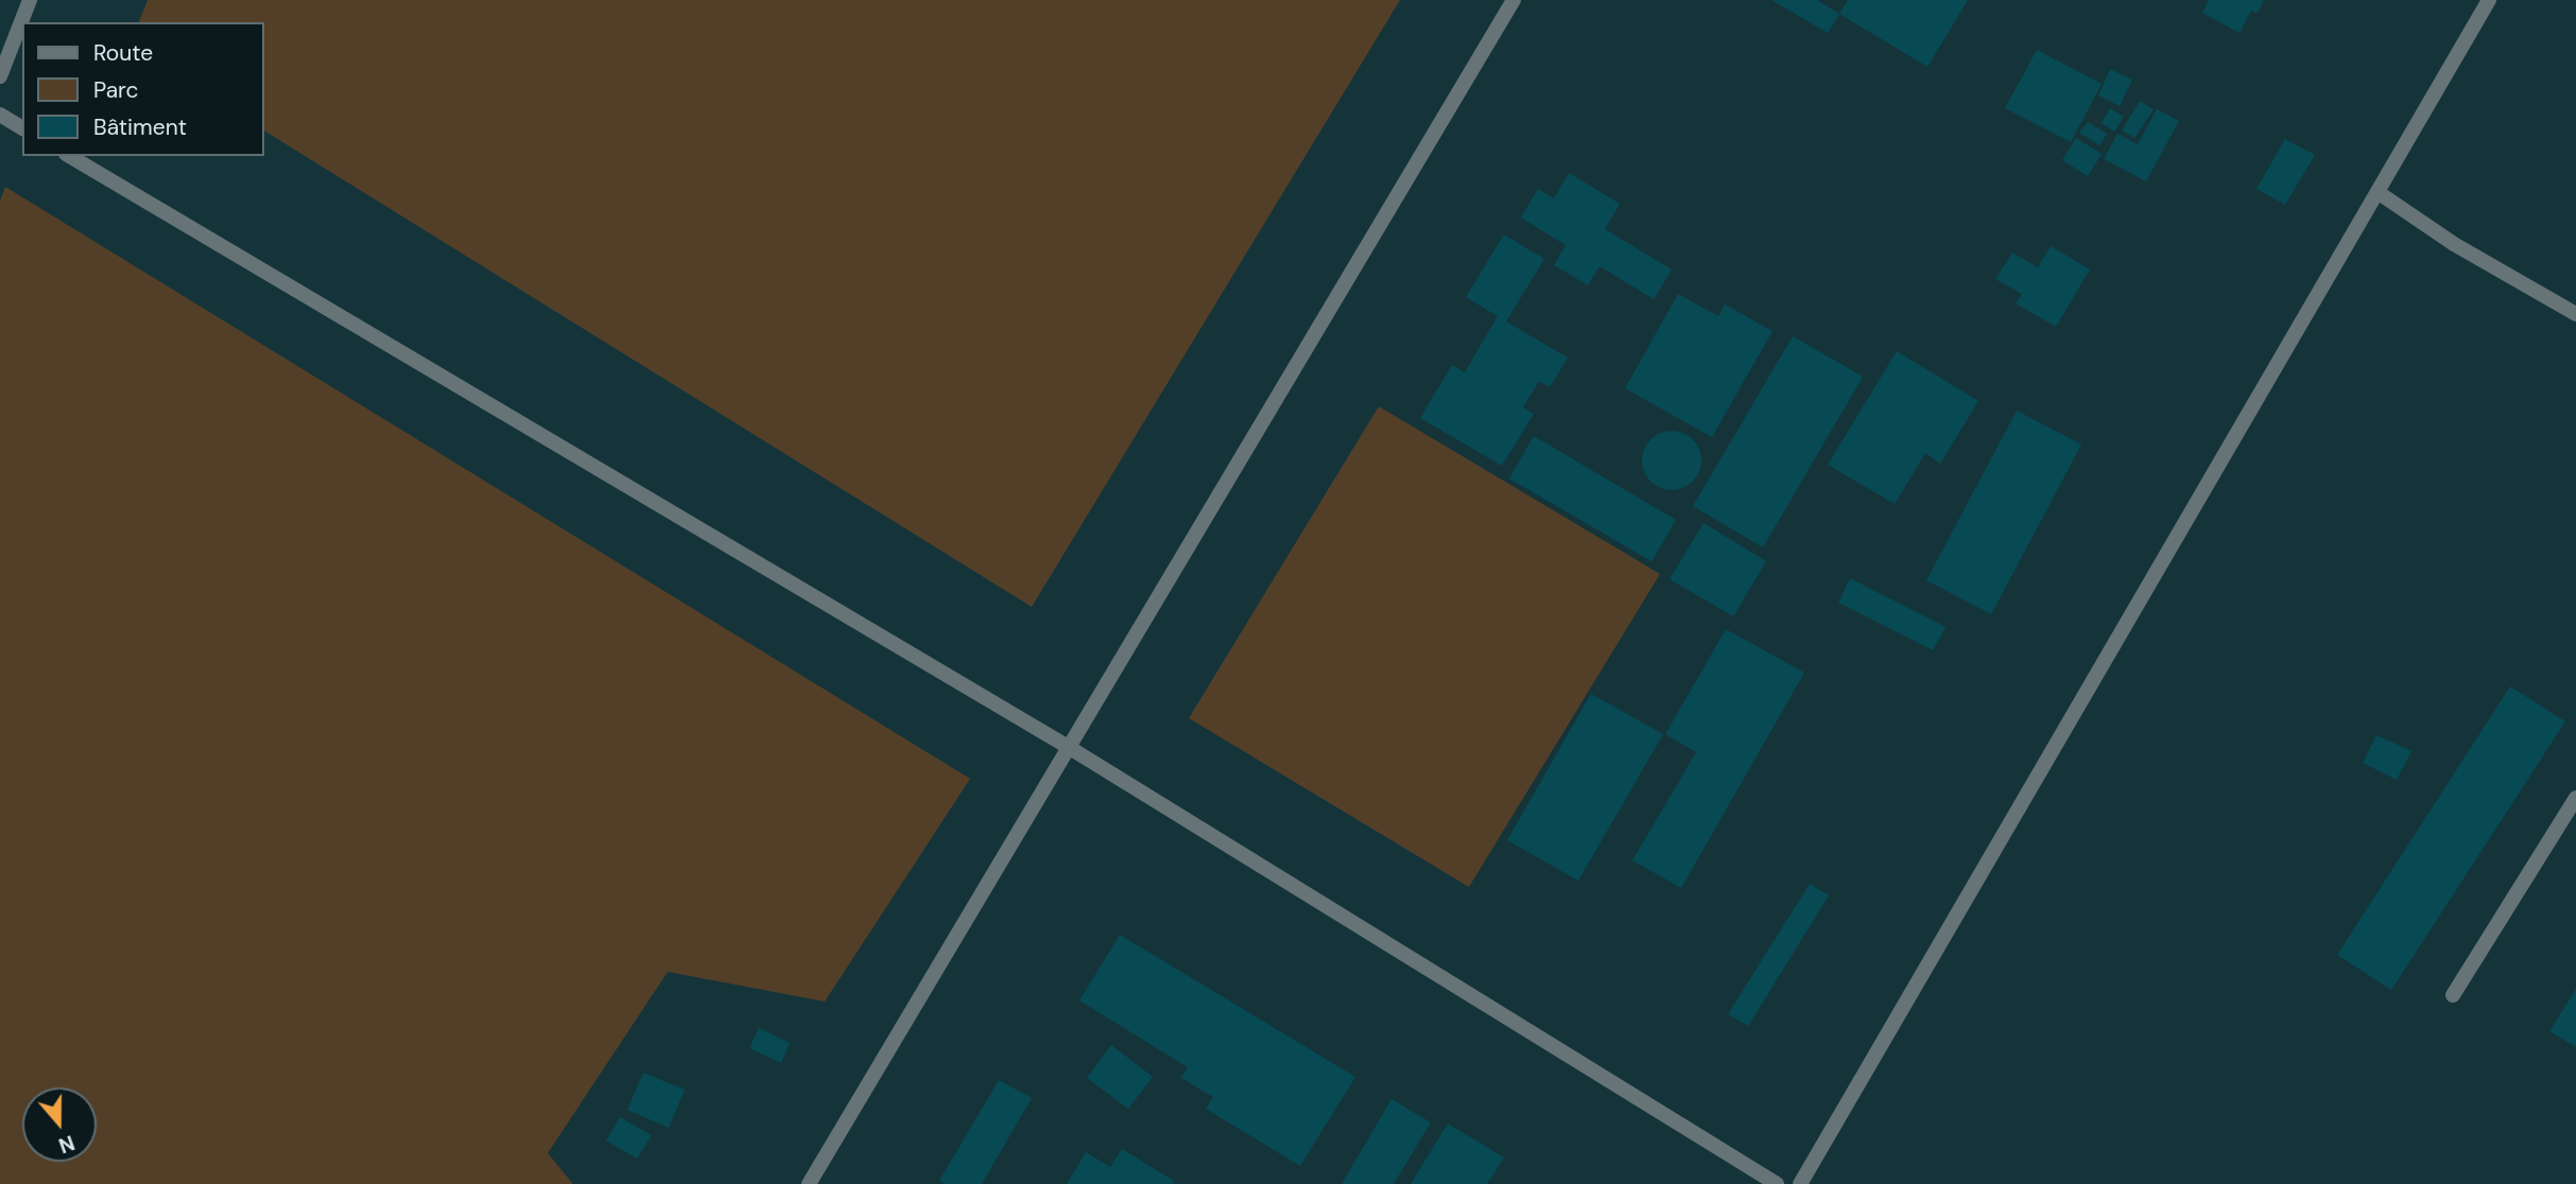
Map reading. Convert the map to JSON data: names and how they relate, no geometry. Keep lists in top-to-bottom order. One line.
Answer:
{"legend":["Route","Parc","Bâtiment"],"north":"bottom"}
